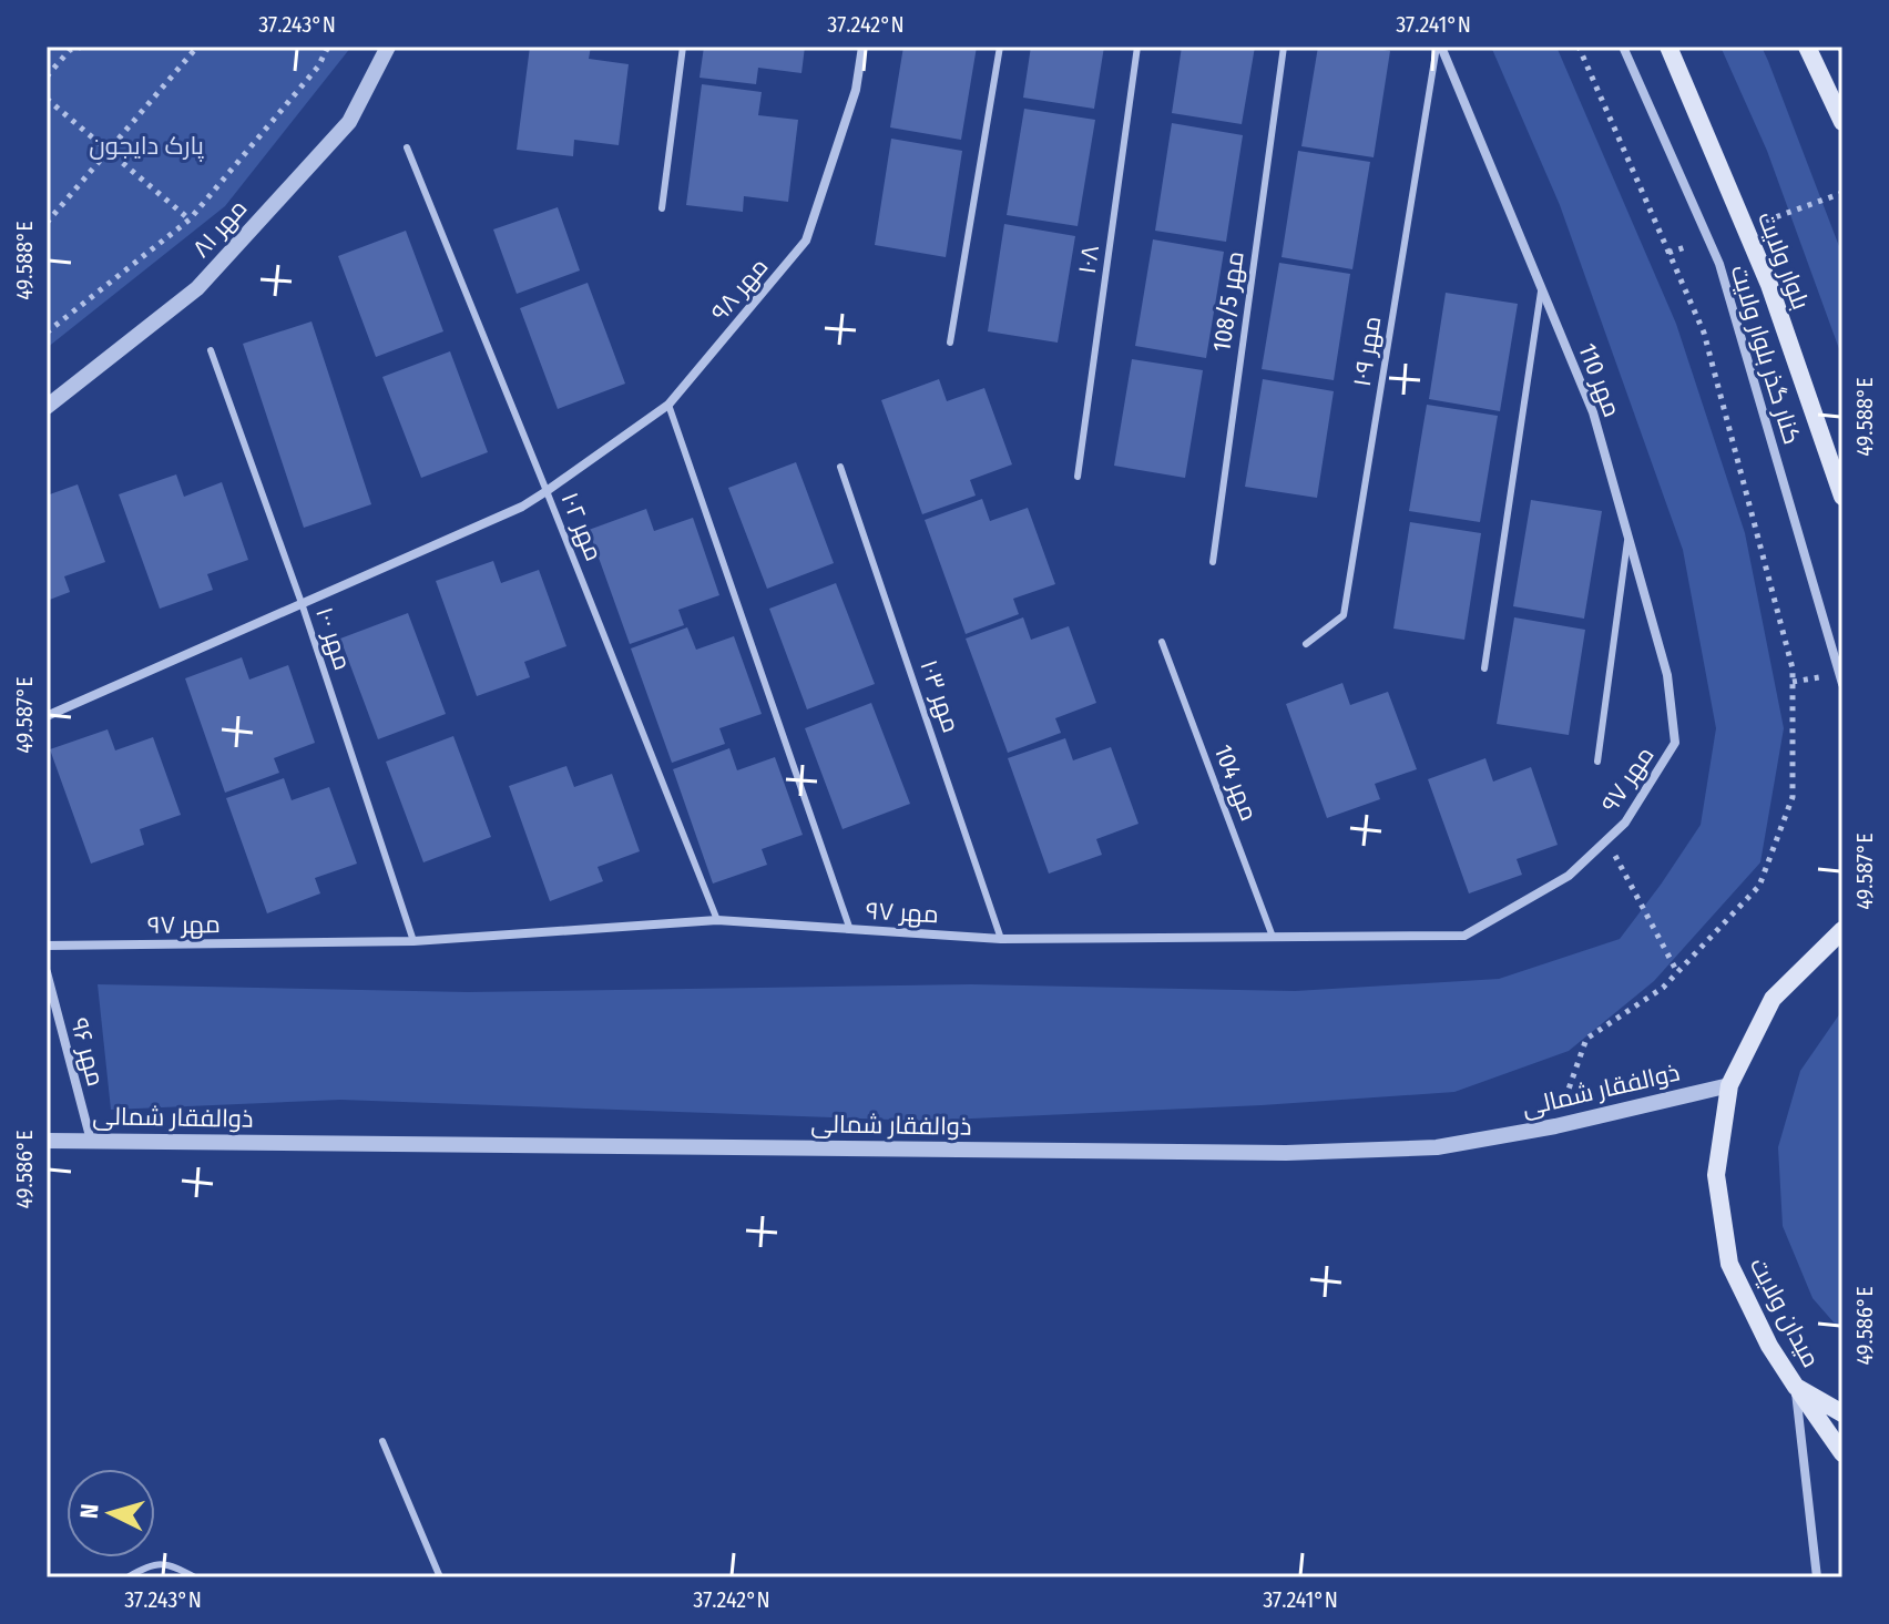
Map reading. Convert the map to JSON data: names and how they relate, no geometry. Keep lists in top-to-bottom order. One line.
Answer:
{"streets":{"main road":["بلوار ولایت","میدان ولایت"],"street":["مهر ۸۱","مهر ۹۸","کنار گذر بلوار ولایت","مهر 110","مهر ۹۷","مهر ۹۶","ذوالفقار شمالی"],"lane":["۱۰۸","مهر 108/5","مهر ۱۰۹","مهر ۱۰۲","مهر ۱۰۰","مهر ۱۰۳","مهر 104"]},"crossings":[["مهر ۹۸","مهر ۱۰۲"],["مهر ۹۸","مهر ۱۰۰"],["مهر ۱۰۹","مهر 110"],["مهر 110","مهر ۹۷"],["مهر ۱۰۲","مهر ۹۷"],["مهر ۱۰۰","مهر ۹۷"],["مهر ۱۰۳","مهر ۹۷"],["مهر ۹۷","مهر 104"],["مهر ۹۶","ذوالفقار شمالی"],["ذوالفقار شمالی","میدان ولایت"]],"parks":["پارک دایجون"],"north":"left","coordinates":["37.243°N","37.242°N","37.241°N","49.588°E","49.587°E","49.586°E"]}
